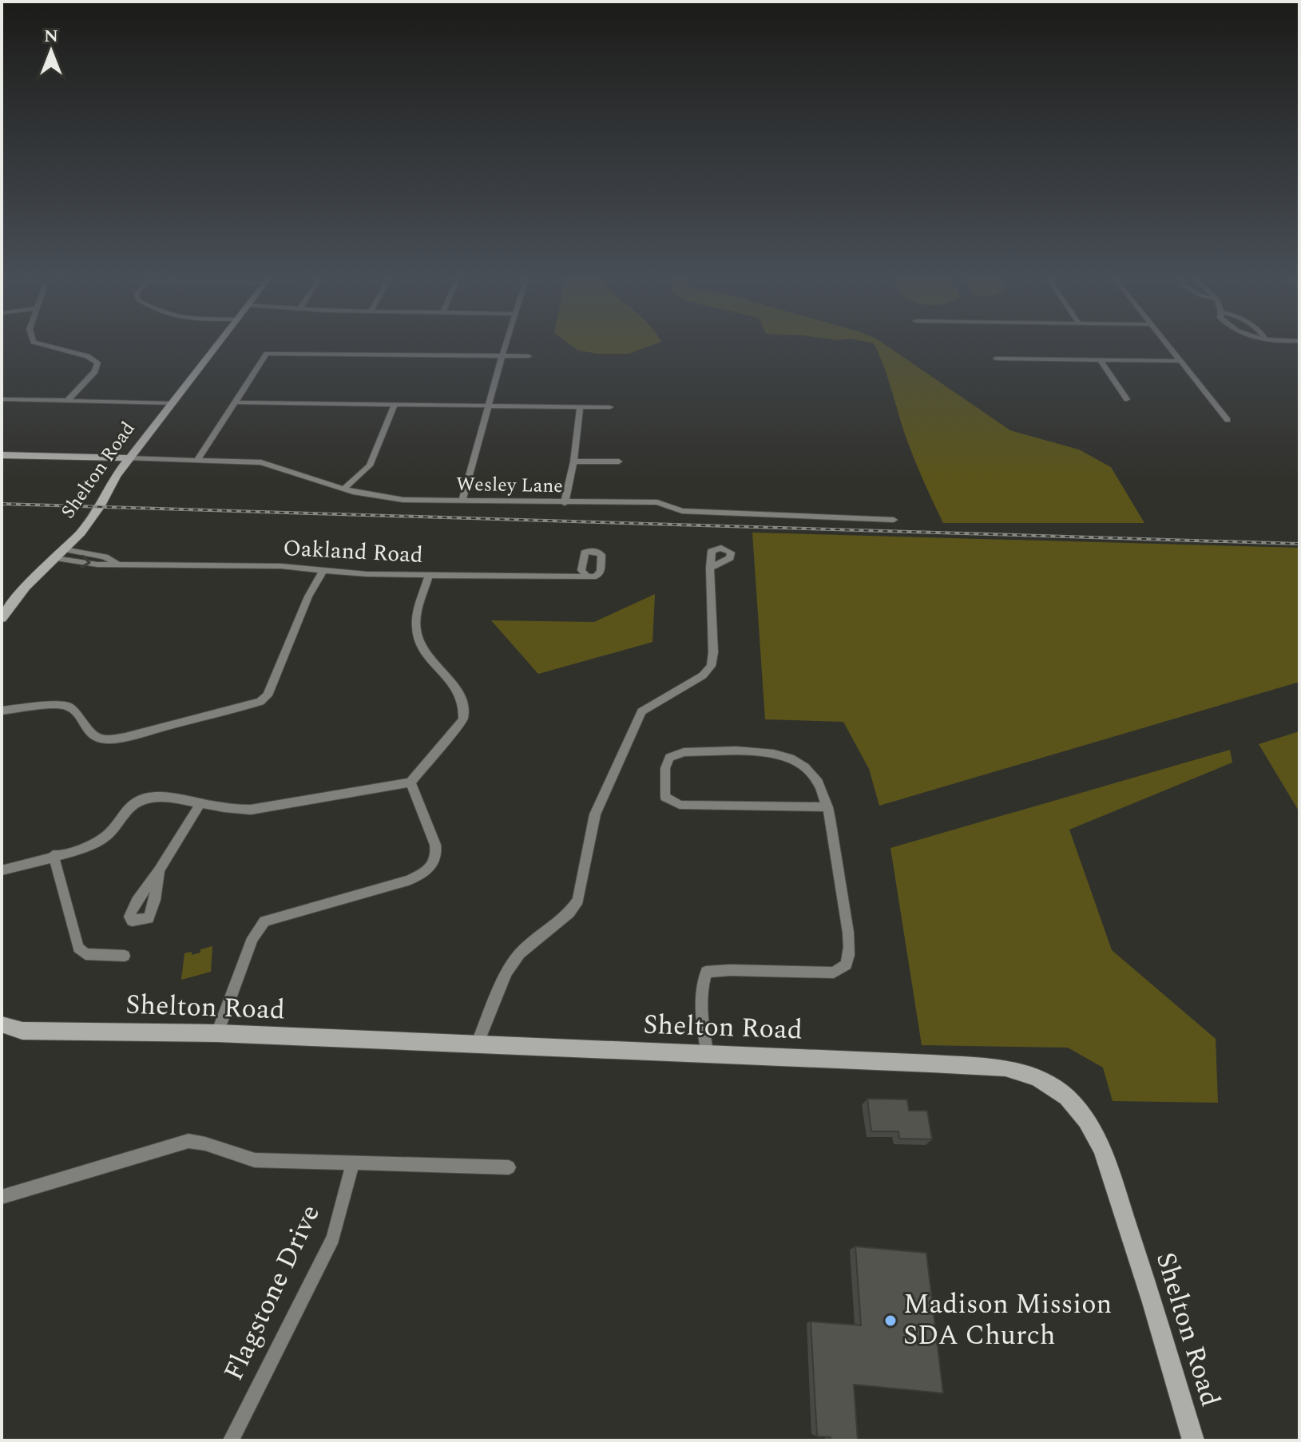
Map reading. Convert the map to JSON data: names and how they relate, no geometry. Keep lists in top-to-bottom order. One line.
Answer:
{"streets":{"street":["Shelton Road","Wesley Lane","Oakland Road","Flagstone Drive"]},"crossings":[["Shelton Road","Wesley Lane"],["Shelton Road","Oakland Road"]],"places":["Madison Mission SDA Church"],"north":"top"}
